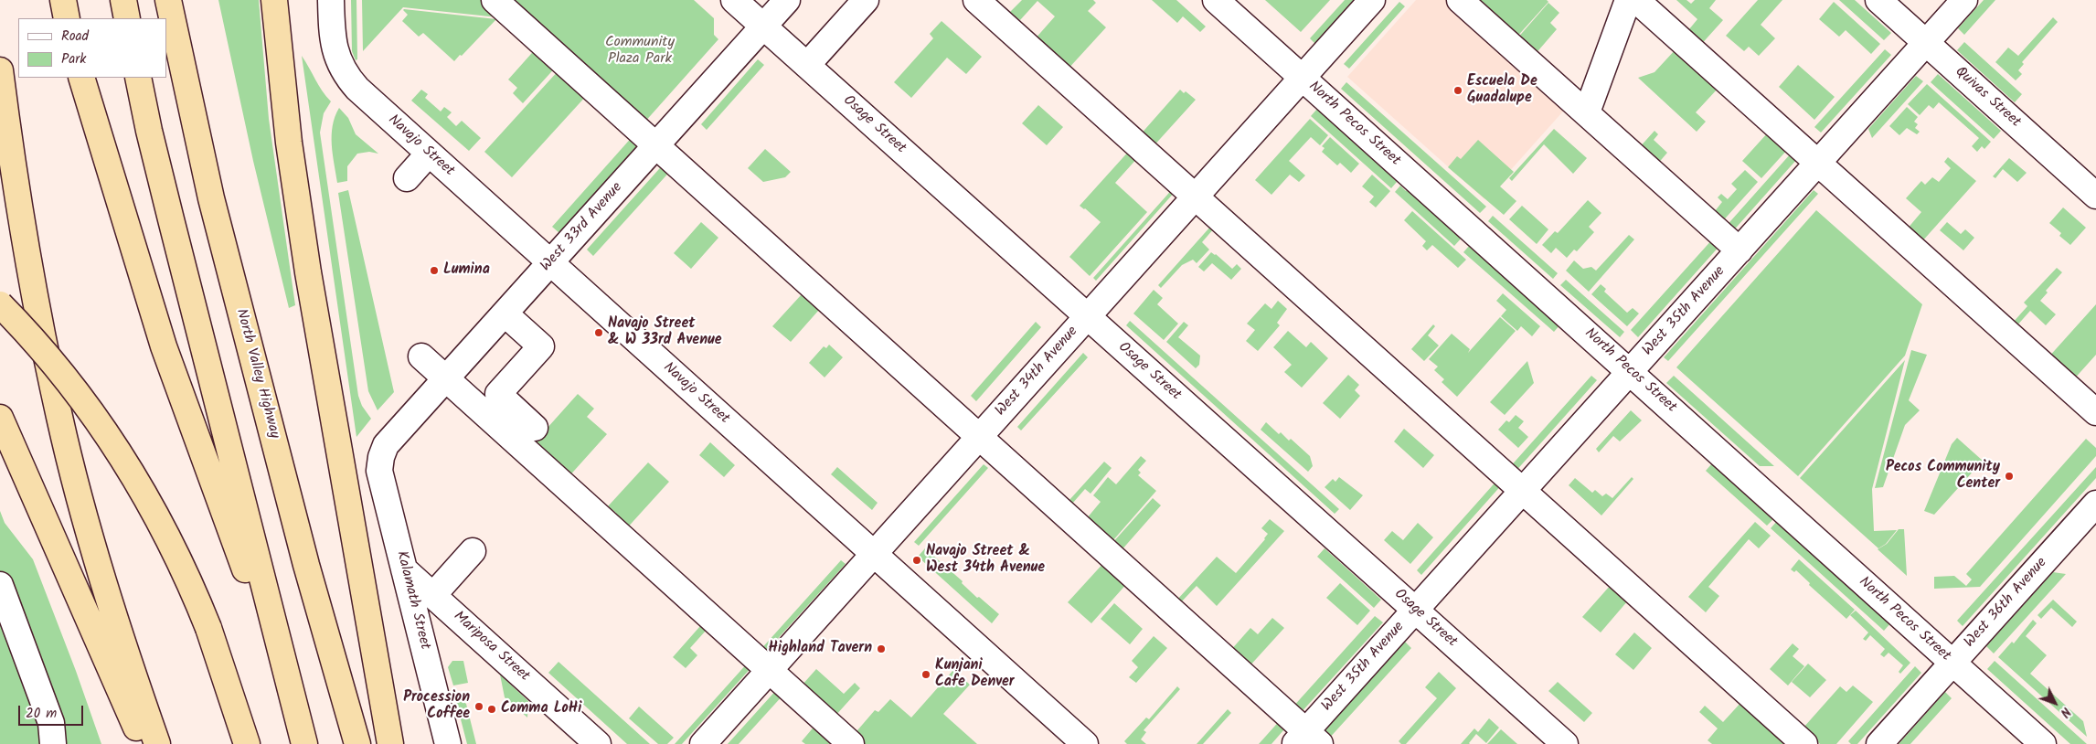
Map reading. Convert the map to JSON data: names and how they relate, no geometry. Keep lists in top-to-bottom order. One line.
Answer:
{"streets":{"highway":["North Valley Highway"],"street":["Quivas Street","North Pecos Street","Osage Street","Navajo Street","West 33rd Avenue","West 35th Avenue","West 34th Avenue","Kalamath Street","West 36th Avenue","Mariposa Street"]},"crossings":[["Quivas Street","West 35th Avenue"],["North Pecos Street","West 35th Avenue"],["North Pecos Street","West 34th Avenue"],["North Pecos Street","West 36th Avenue"],["Osage Street","West 33rd Avenue"],["Osage Street","West 35th Avenue"],["Osage Street","West 34th Avenue"],["Navajo Street","West 33rd Avenue"],["Navajo Street","West 34th Avenue"],["West 33rd Avenue","Kalamath Street"],["Kalamath Street","Mariposa Street"]],"parks":["Community Plaza Park"],"places":["Escuela De Guadalupe","Lumina","Navajo Street & W 33rd Avenue","Pecos Community Center","Navajo Street & West 34th Avenue","Highland Tavern","Kunjani Cafe Denver","Procession Coffee","Comma LoHi"],"legend":["Road","Park"],"scale_bar":"20 m","north":"bottom right"}
